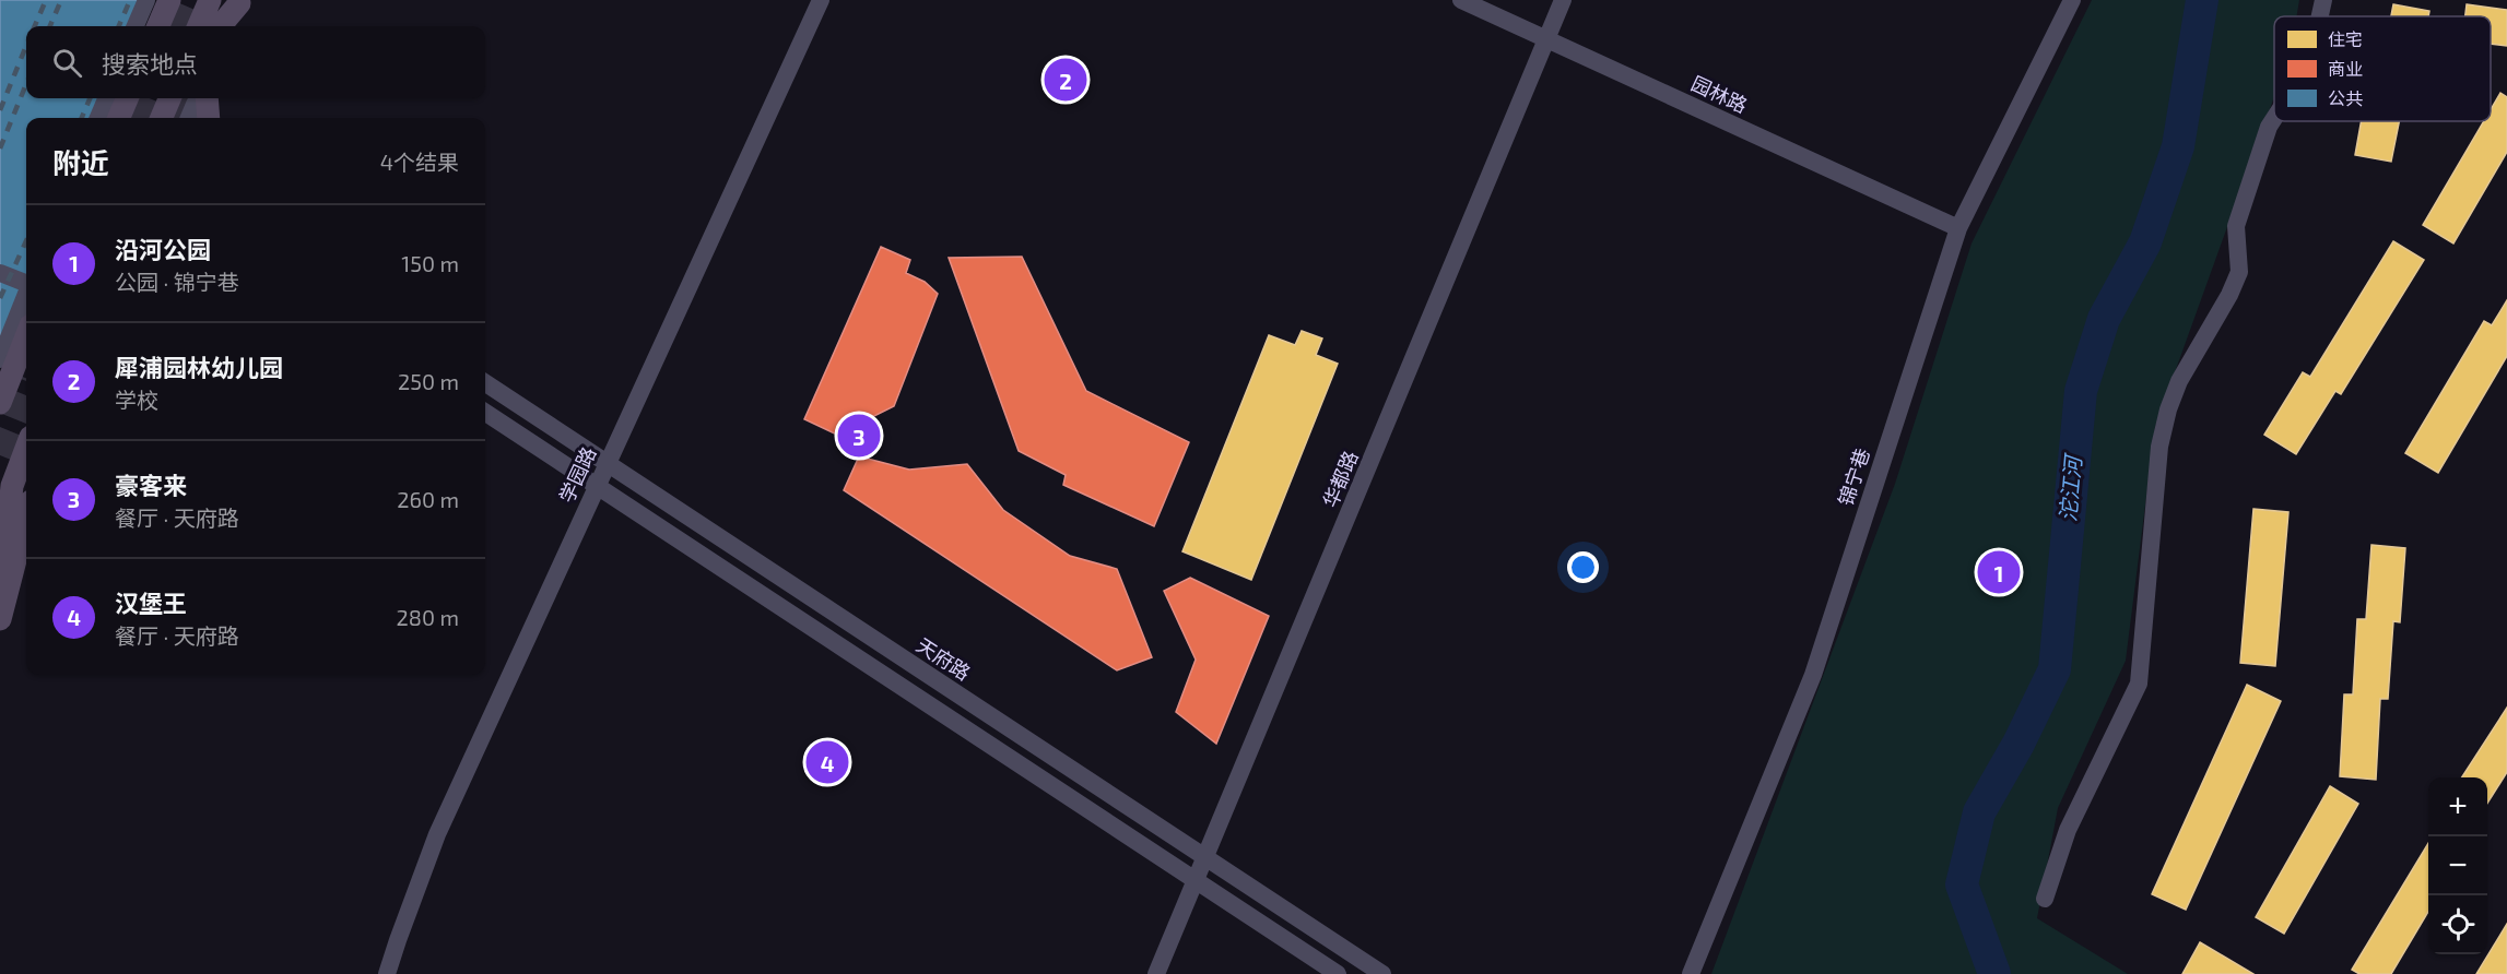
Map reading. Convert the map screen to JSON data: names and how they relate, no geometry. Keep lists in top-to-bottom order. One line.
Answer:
{"streets":{"street":["园林路","学园路","锦宁巷","华都路","天府路"]},"crossings":[["园林路","锦宁巷"],["园林路","华都路"],["学园路","天府路"],["华都路","天府路"]],"water":["沱江河"],"legend":["住宅","商业","公共"],"page":{"search":"搜索地点","pins":["2","3","1","4"],"heading":["附近","4个结果"],"list":[{"mark":"1","name":"沿河公园","note":"公园 · 锦宁巷","value":"150 m"},{"mark":"2","name":"犀浦园林幼儿园","note":"学校","value":"250 m"},{"mark":"3","name":"豪客来","note":"餐厅 · 天府路","value":"260 m"},{"mark":"4","name":"汉堡王","note":"餐厅 · 天府路","value":"280 m"}],"map_buttons":["+","−"]}}
